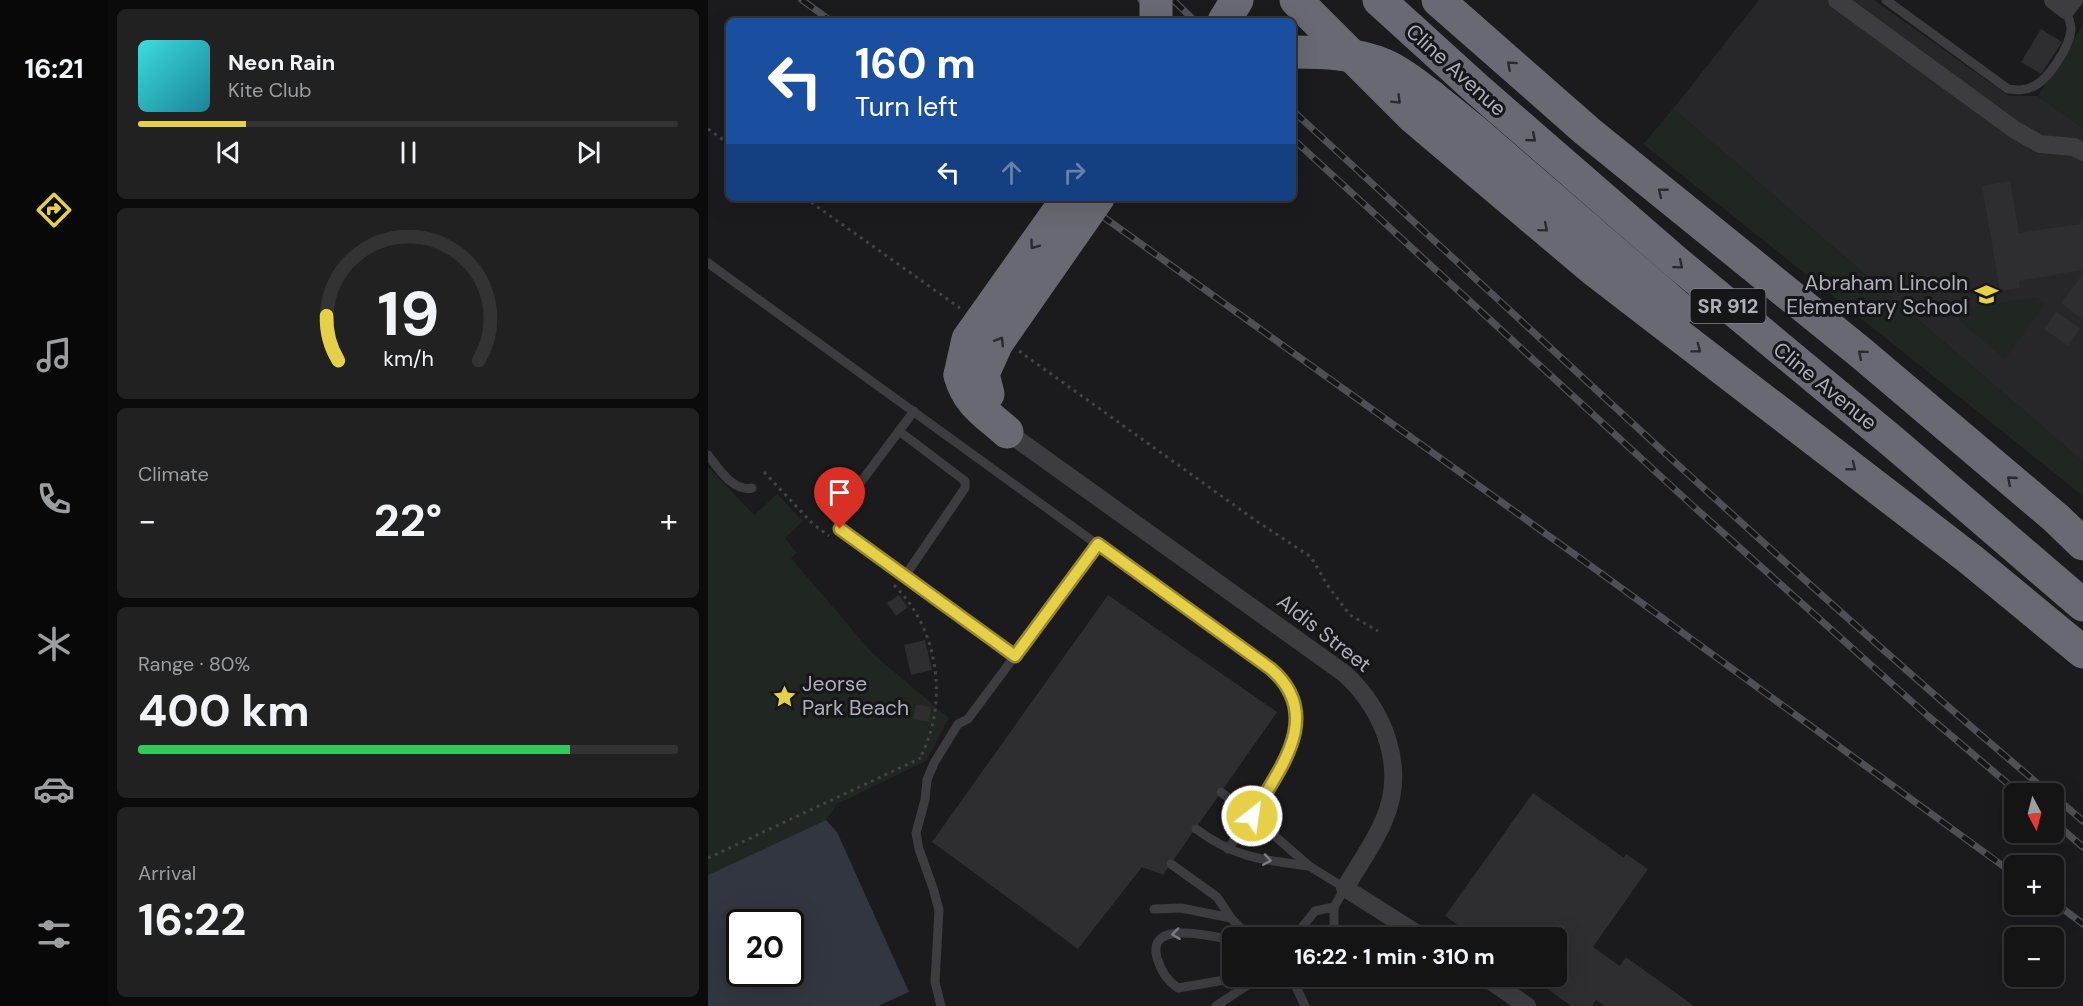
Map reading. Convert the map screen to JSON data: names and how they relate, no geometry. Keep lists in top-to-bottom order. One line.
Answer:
{"streets":{"highway":["Cline Avenue","SR 912"],"street":["Aldis Street"]},"places":{"school or university":["Abraham Lincoln Elementary School"],"place":["Jeorse Park Beach"]},"north":"bottom","page":{"tabs":"16:21","turn":["160 m","Turn left"],"song":["Neon Rain","Kite Club"],"tile":["Climate",["Range · 80%","400 km"],["Arrival","16:22"]],"heat":["−","22°","+"],"map_buttons":["+","−"],"limit":"20","trip":"16:22 · 1 min · 310 m","gauge":["19","km/h"]}}
